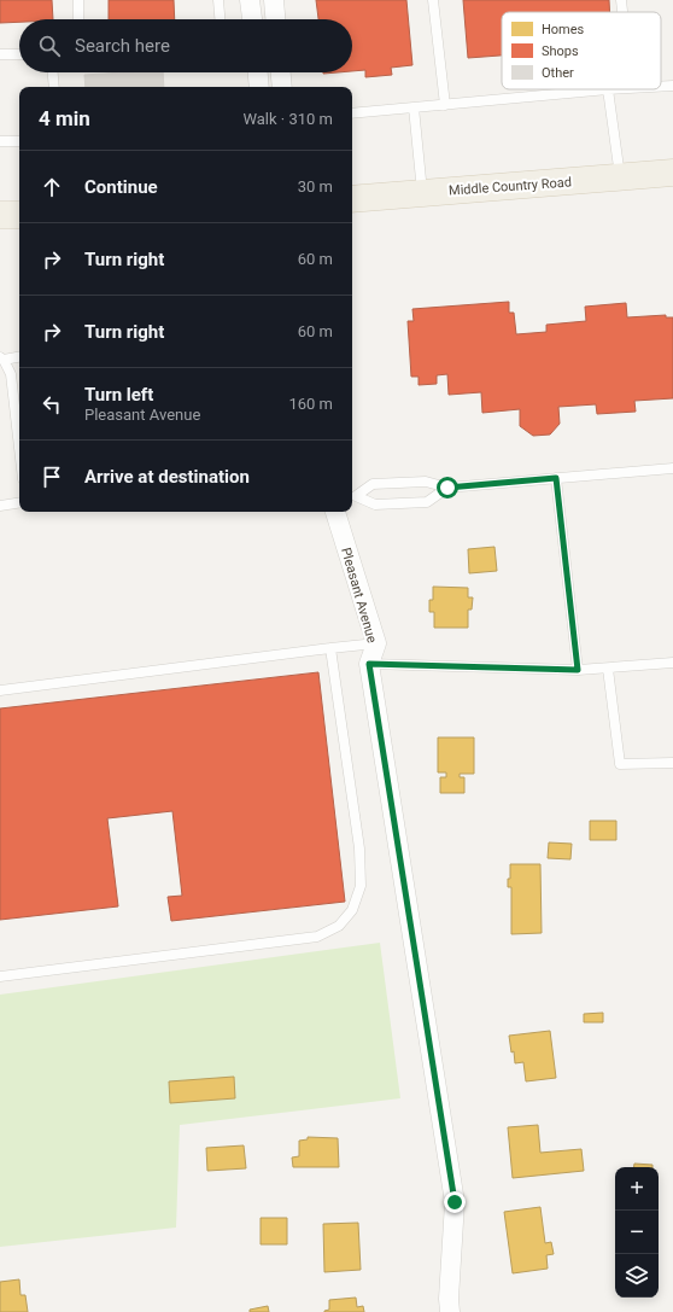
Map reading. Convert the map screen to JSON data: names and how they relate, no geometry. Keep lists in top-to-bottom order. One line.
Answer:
{"streets":{"main road":["Middle Country Road"],"street":["Pleasant Avenue"]},"legend":["Homes","Shops","Other"],"page":{"search":"Search here","heading":["4 min","Walk · 310 m"],"list":[["Continue","30 m"],["Turn right","60 m"],["Turn right","60 m"],["Turn left","Pleasant Avenue","160 m"],"Arrive at destination"],"map_buttons":["+","−"]}}
